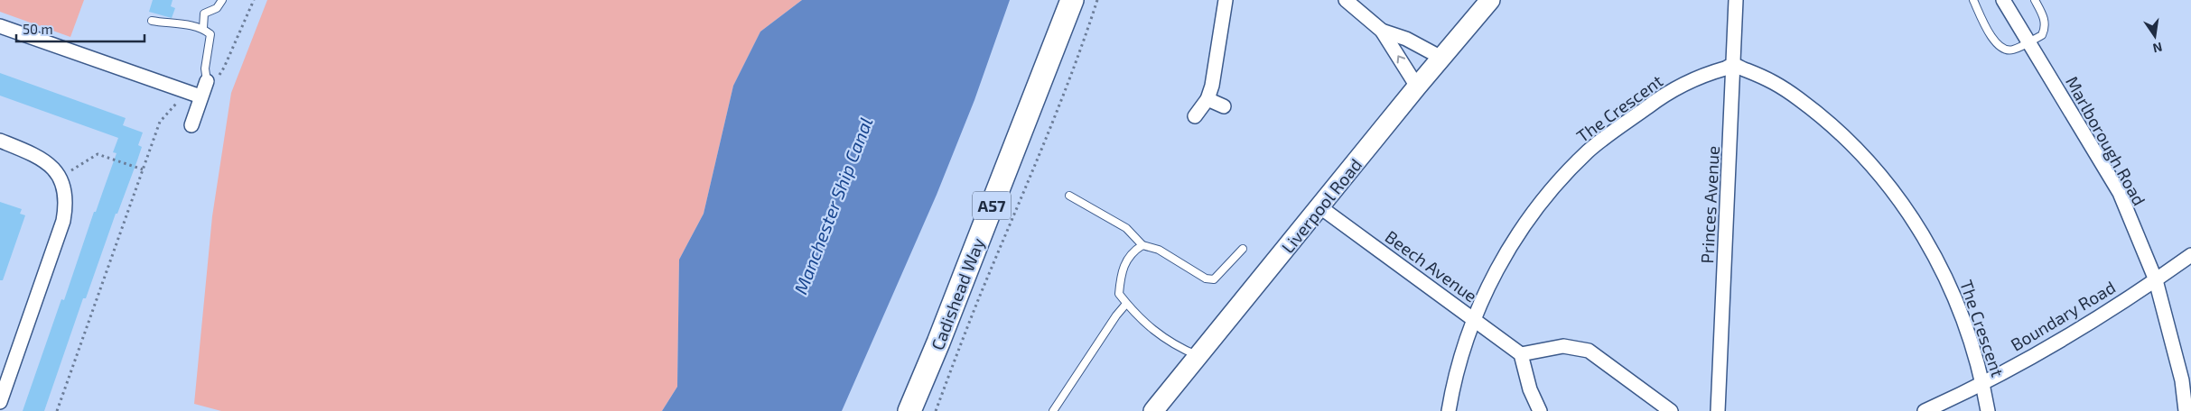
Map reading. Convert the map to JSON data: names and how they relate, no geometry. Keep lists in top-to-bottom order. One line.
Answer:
{"streets":{"highway":["A57","Cadishead Way"],"main road":["Liverpool Road"],"street":["The Crescent","Marlborough Road","Princes Avenue","Beech Avenue","Boundary Road"]},"crossings":[["The Crescent","Princes Avenue"],["The Crescent","Beech Avenue"],["The Crescent","Boundary Road"],["Marlborough Road","Boundary Road"],["Liverpool Road","Beech Avenue"]],"water":["Manchester Ship Canal"],"scale_bar":"50 m","north":"bottom"}
